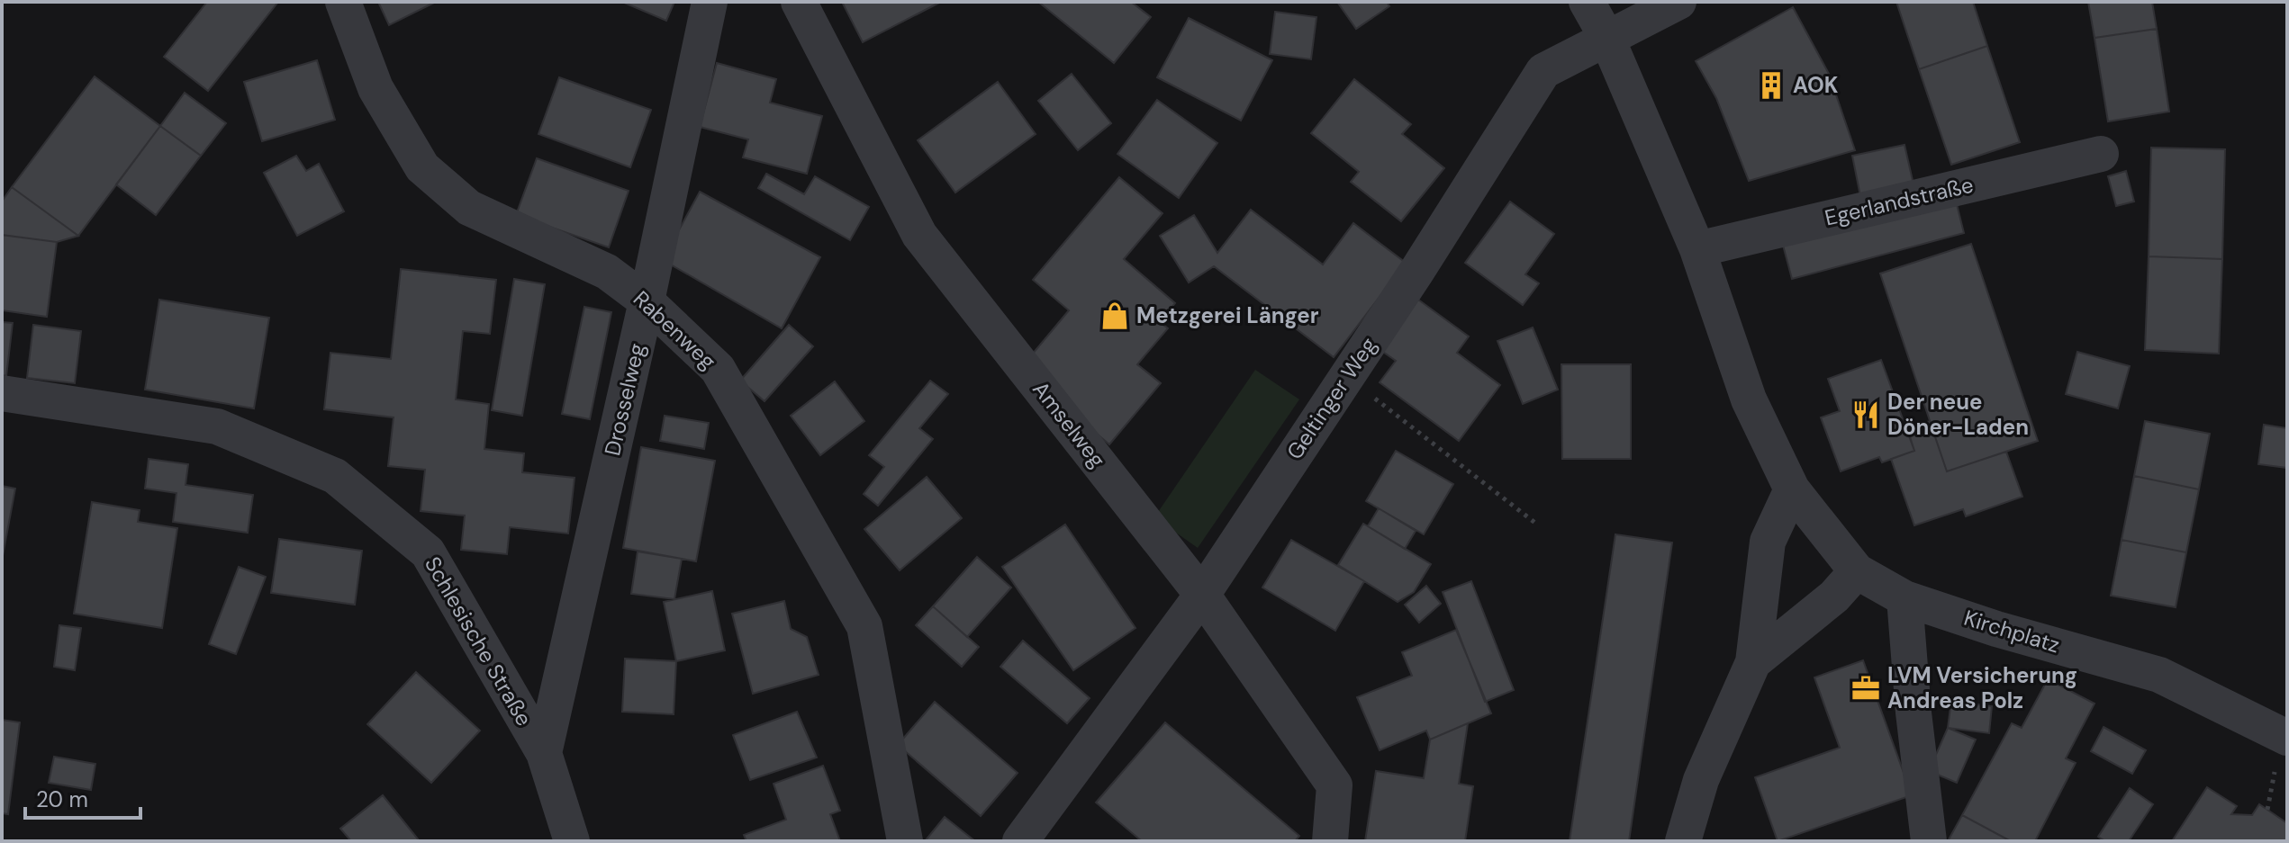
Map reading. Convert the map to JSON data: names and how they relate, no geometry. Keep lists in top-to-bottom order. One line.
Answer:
{"streets":{"street":["Egerlandstraße","Rabenweg","Geltinger Weg","Drosselweg","Amselweg","Kirchplatz","Schlesische Straße"]},"crossings":[["Rabenweg","Drosselweg"],["Geltinger Weg","Amselweg"],["Drosselweg","Schlesische Straße"]],"places":{"building":["AOK"],"shop":["Metzgerei Länger"],"restaurant":["Der neue Döner-Laden"],"office":["LVM Versicherung Andreas Polz"]},"scale_bar":"20 m"}
